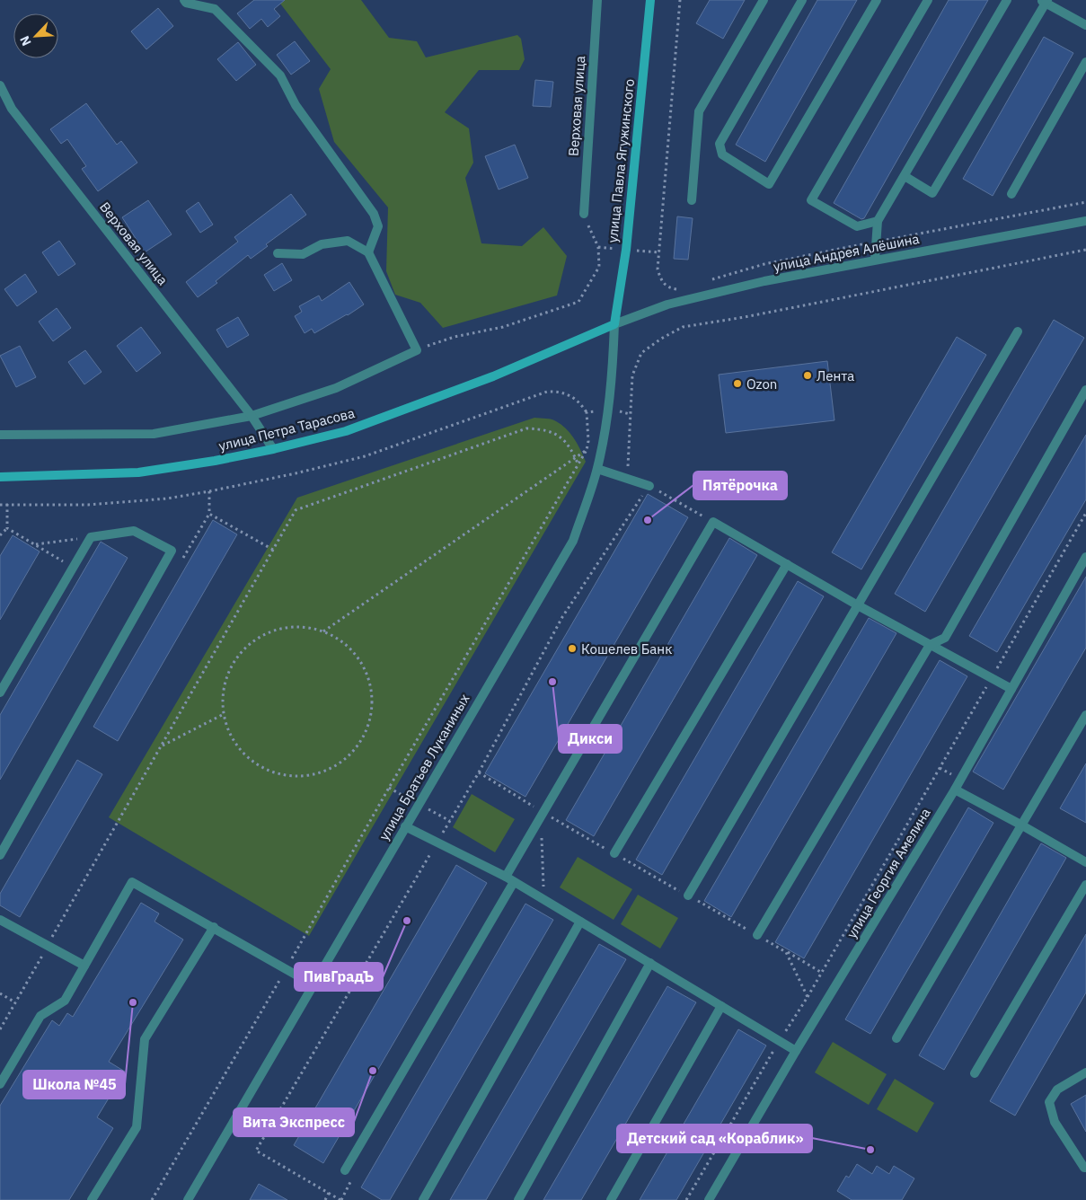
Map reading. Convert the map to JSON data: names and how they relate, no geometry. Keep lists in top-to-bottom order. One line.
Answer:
{"streets":{"street":["Верховая улица","улица Павла Ягужинского","улица Андрея Алёшина","улица Петра Тарасова","улица Братьев Луканиных","улица Георгия Амелина"]},"crossings":[["Верховая улица","улица Петра Тарасова"],["улица Павла Ягужинского","улица Андрея Алёшина"],["улица Павла Ягужинского","улица Петра Тарасова"],["улица Павла Ягужинского","улица Братьев Луканиных"],["улица Андрея Алёшина","улица Петра Тарасова"],["улица Андрея Алёшина","улица Братьев Луканиных"],["улица Петра Тарасова","улица Братьев Луканиных"]],"places":["Лента","Ozon","Пятёрочка","Кошелев Банк","Дикси","ПивГрадЪ","Школа №45","Вита Экспресс","Детский сад «Кораблик»"],"north":"bottom left"}
